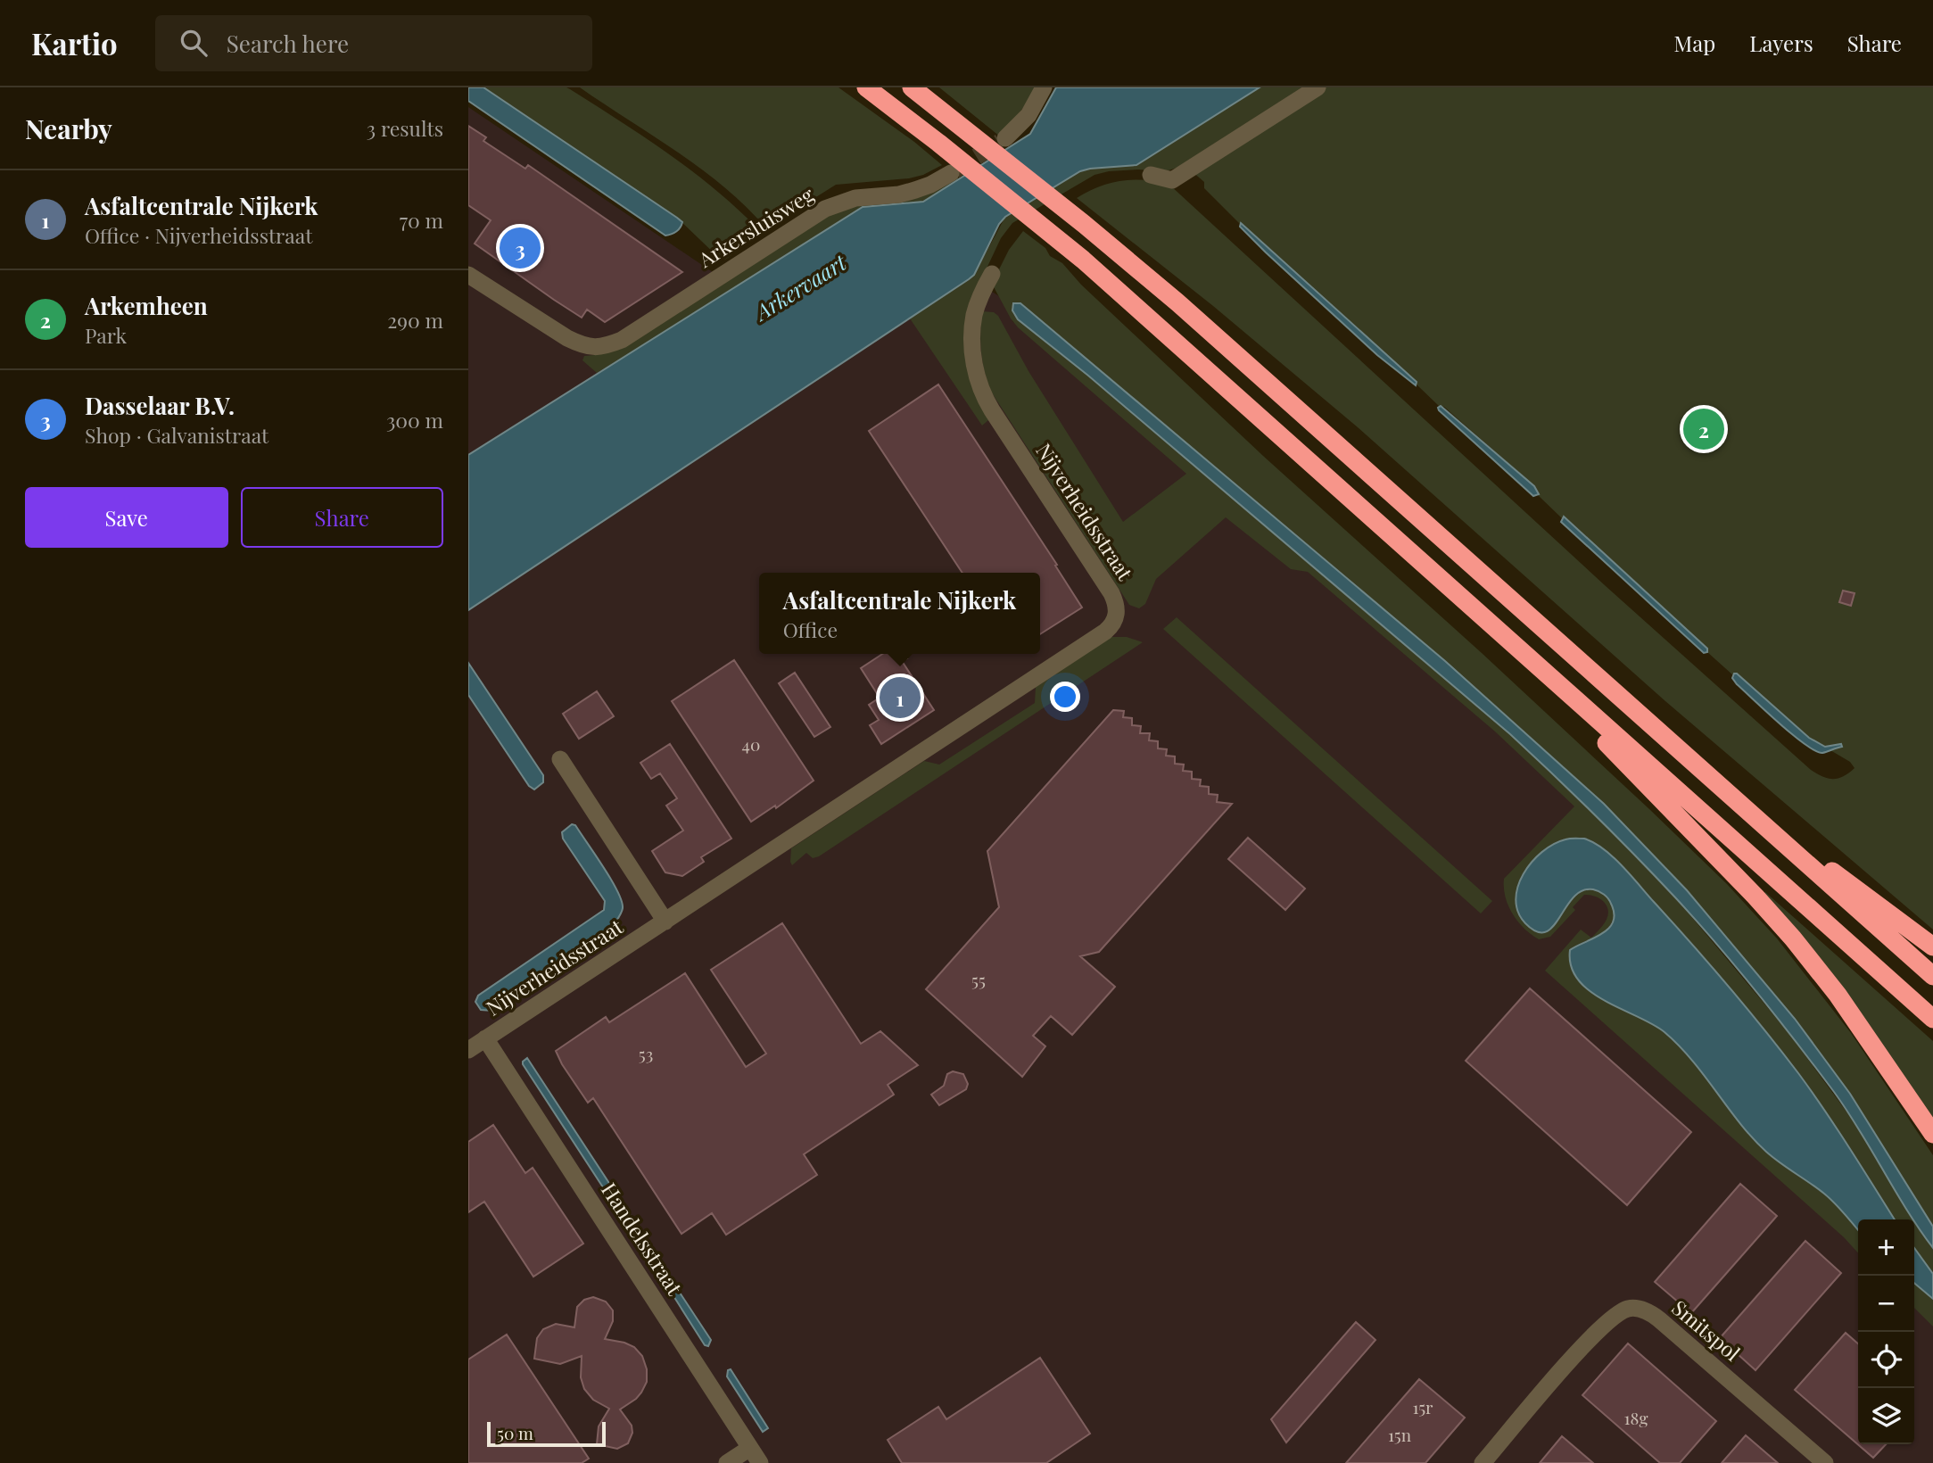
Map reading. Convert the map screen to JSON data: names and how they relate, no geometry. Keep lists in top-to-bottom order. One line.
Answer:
{"streets":{"street":["Arkersluisweg","Nijverheidsstraat","Handelsstraat","Smitspol"]},"crossings":[["Nijverheidsstraat","Handelsstraat"]],"water":["Arkervaart"],"house_numbers":["40","55","53","15r","18g","15n"],"scale_bar":"50 m","page":{"header":"Kartio","search":"Search here","nav":["Map","Layers","Share"],"heading":["Nearby","3 results"],"list":[{"mark":"1","name":"Asfaltcentrale Nijkerk","note":"Office · Nijverheidsstraat","value":"70 m"},{"mark":"2","name":"Arkemheen","note":"Park","value":"290 m"},{"mark":"3","name":"Dasselaar B.V.","note":"Shop · Galvanistraat","value":"300 m"}],"pins":["3","2","1"],"buttons":["Save","Share"],"popup":["Asfaltcentrale Nijkerk","Office"],"map_buttons":["+","−"],"scale":"50 m"}}
